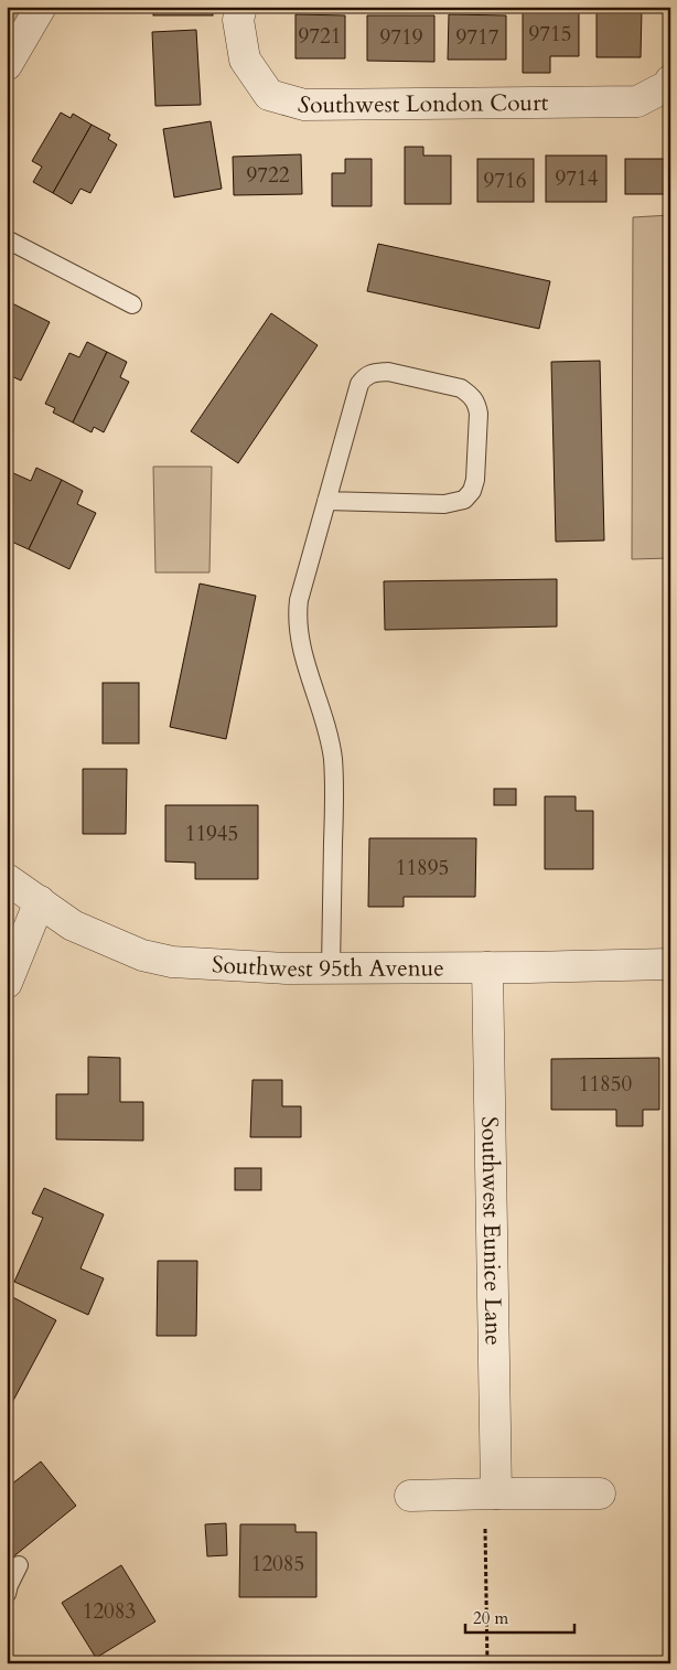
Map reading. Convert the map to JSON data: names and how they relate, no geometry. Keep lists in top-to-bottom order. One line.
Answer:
{"streets":{"street":["Southwest London Court","Southwest 95th Avenue","Southwest Eunice Lane"]},"crossings":[["Southwest 95th Avenue","Southwest Eunice Lane"]],"house_numbers":["9715","9721","9719","9717","9722","9714","9716","11945","11895","11850","12085","12083"],"scale_bar":"20 m"}
